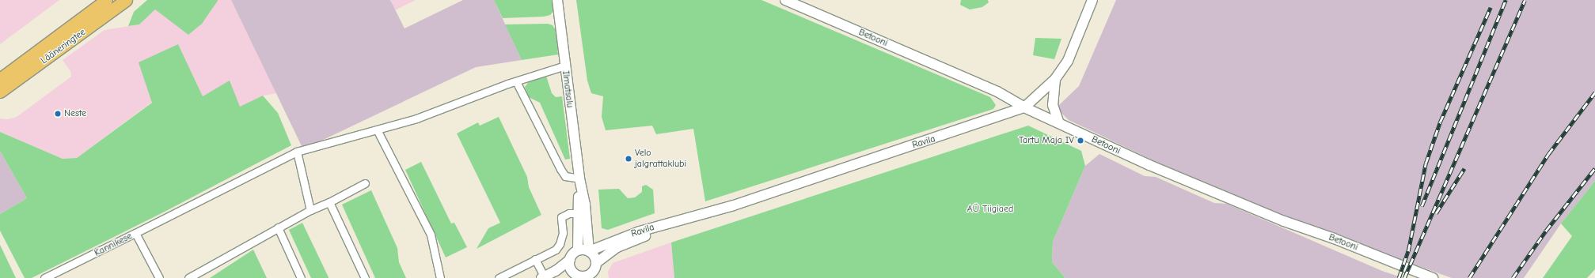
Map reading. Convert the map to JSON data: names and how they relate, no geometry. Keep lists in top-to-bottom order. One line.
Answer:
{"streets":{"highway":["Lääneringtee"],"street":["Betooni","Ilmatsalu","Ravila","Kannikese"]},"crossings":[["Betooni","Ravila"],["Ilmatsalu","Ravila"]],"parks":["AÜ Tiigiaed"],"places":["Neste","Tartu Maja IV","Velo jalgrattaklubi"]}
